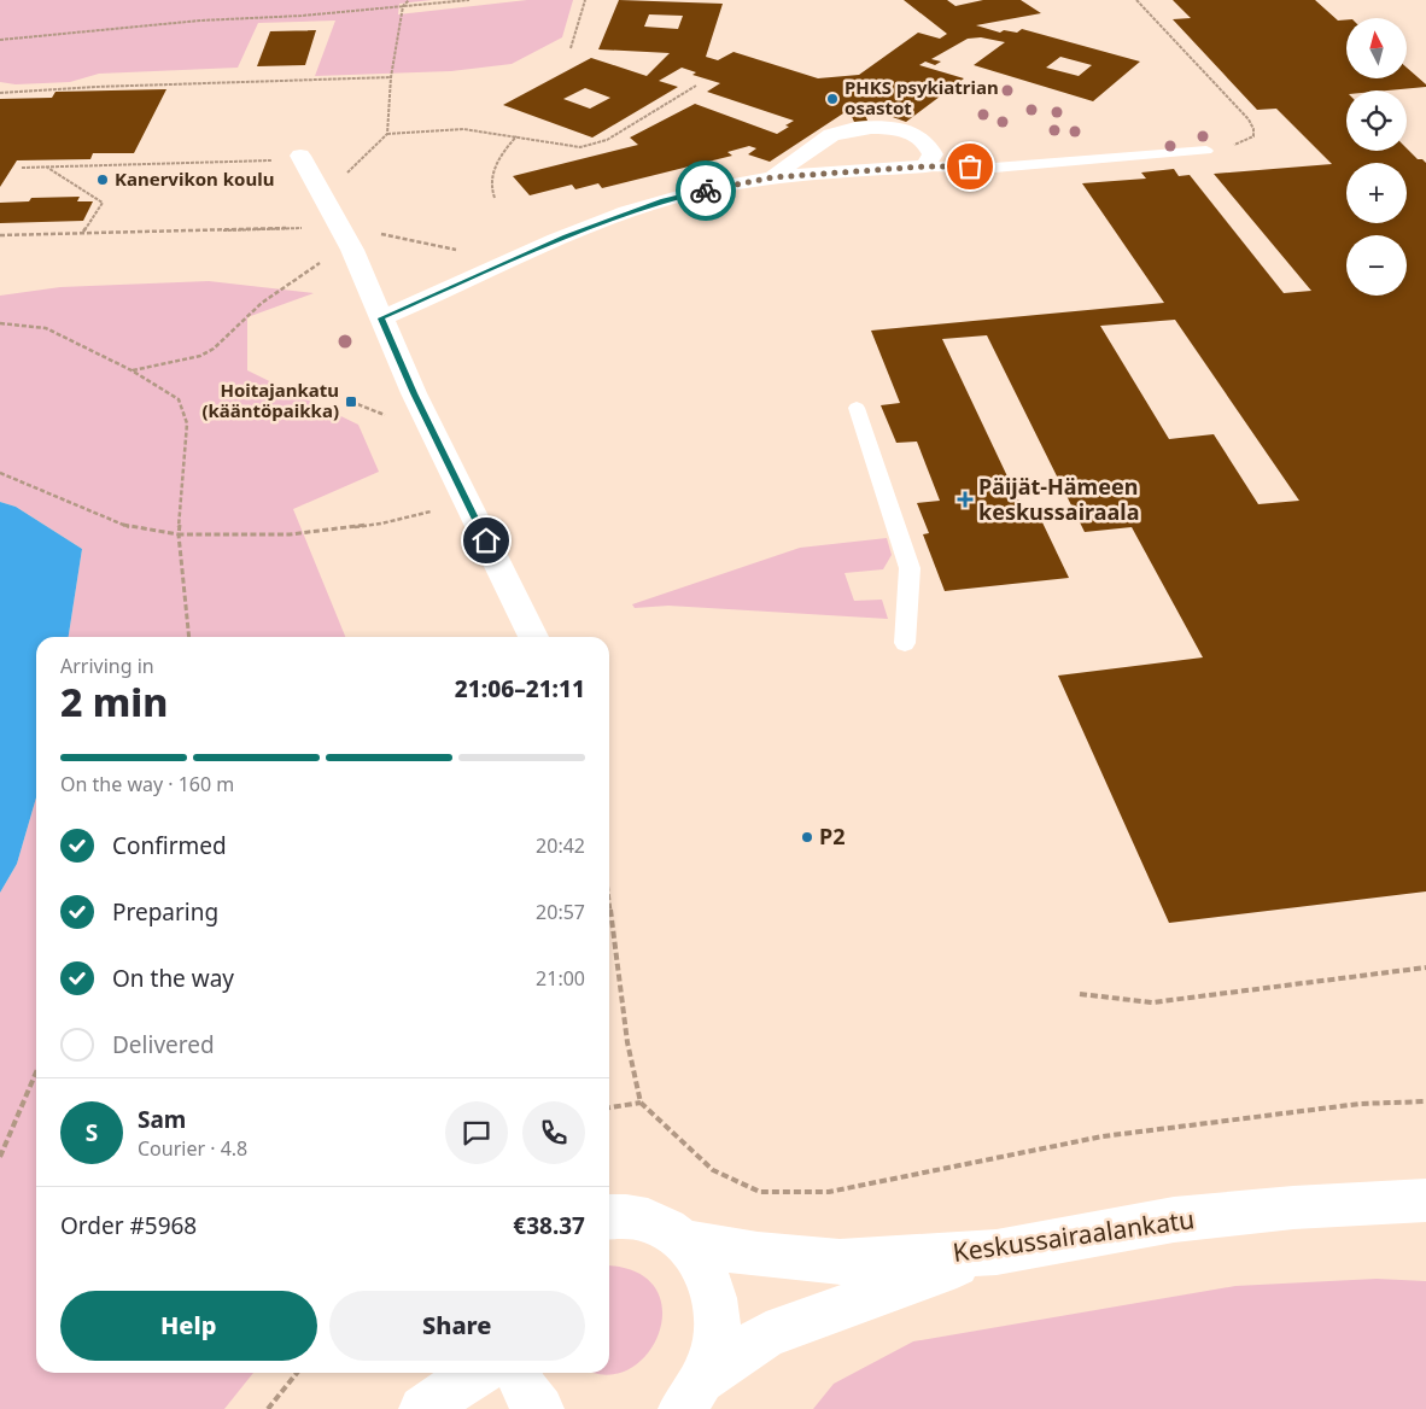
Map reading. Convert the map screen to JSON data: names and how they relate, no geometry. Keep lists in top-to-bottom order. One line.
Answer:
{"streets":{"street":["Keskussairaalankatu"]},"places":{"other":["PHKS psykiatrian osastot","Kanervikon koulu","P2"],"transit":["Hoitajankatu (kääntöpaikka)"],"health":["Päijät-Hämeen keskussairaala"]},"north":"top","page":{"map_buttons":["+","−"],"heading":["2 min","Arriving in","21:06–21:11"],"panel":["Sam","Courier · 4.8","Order #5968","€38.37"],"bar":"On the way · 160 m","list":[["Confirmed","20:42"],["Preparing","20:57"],["On the way","21:00"],"Delivered"],"round":"S","buttons":["Help","Share"]}}
